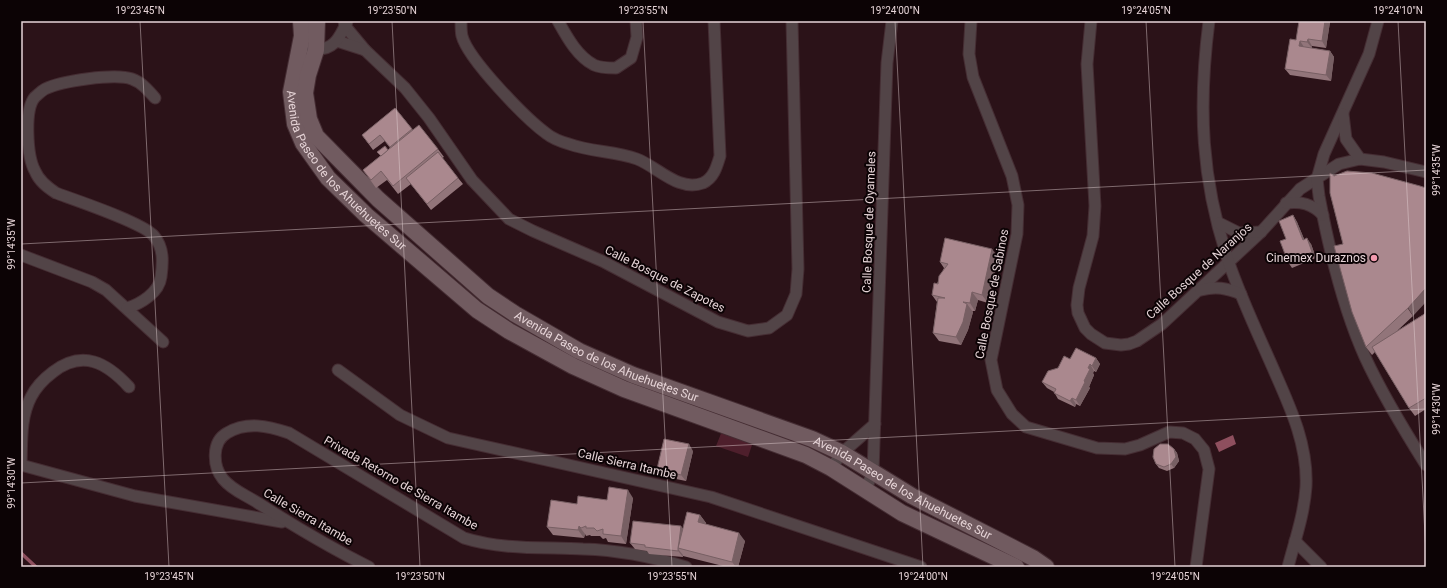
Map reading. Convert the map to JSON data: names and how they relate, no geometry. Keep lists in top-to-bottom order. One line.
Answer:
{"streets":{"street":["Avenida Paseo de los Ahuehuetes Sur","Calle Bosque de Oyameles","Calle Bosque de Naranjos","Calle Bosque de Zapotes","Calle Bosque de Sabinos","Calle Sierra Itambe","Privada Retorno de Sierra Itambe"]},"crossings":[["Avenida Paseo de los Ahuehuetes Sur","Calle Bosque de Oyameles"],["Calle Sierra Itambe","Privada Retorno de Sierra Itambe"]],"places":["Cinemex Duraznos"],"coordinates":["19°23'45\"N","19°23'50\"N","19°23'55\"N","19°24'00\"N","19°24'05\"N","19°24'10\"N","99°14'35\"W","99°14'30\"W"]}
